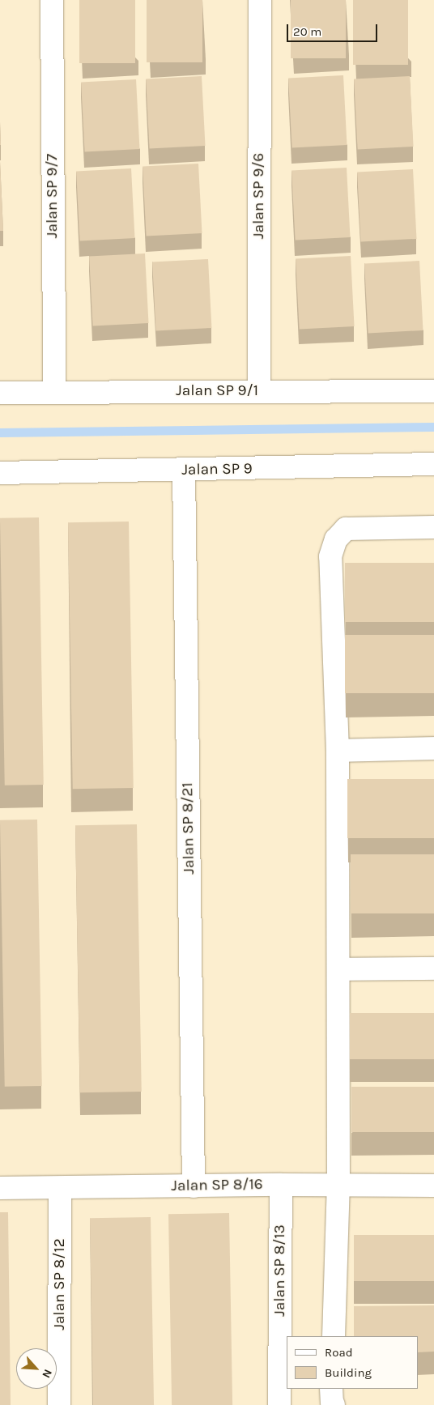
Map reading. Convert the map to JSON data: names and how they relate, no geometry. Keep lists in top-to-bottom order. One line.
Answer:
{"streets":{"street":["Jalan SP 9/7","Jalan SP 9/6","Jalan SP 9/1","Jalan SP 9","Jalan SP 8/21","Jalan SP 8/16","Jalan SP 8/13","Jalan SP 8/12"]},"crossings":[["Jalan SP 9/7","Jalan SP 9/1"],["Jalan SP 9/6","Jalan SP 9/1"],["Jalan SP 9","Jalan SP 8/21"],["Jalan SP 8/21","Jalan SP 8/16"],["Jalan SP 8/16","Jalan SP 8/13"],["Jalan SP 8/16","Jalan SP 8/12"]],"legend":["Road","Building"],"scale_bar":"20 m","north":"bottom right"}
